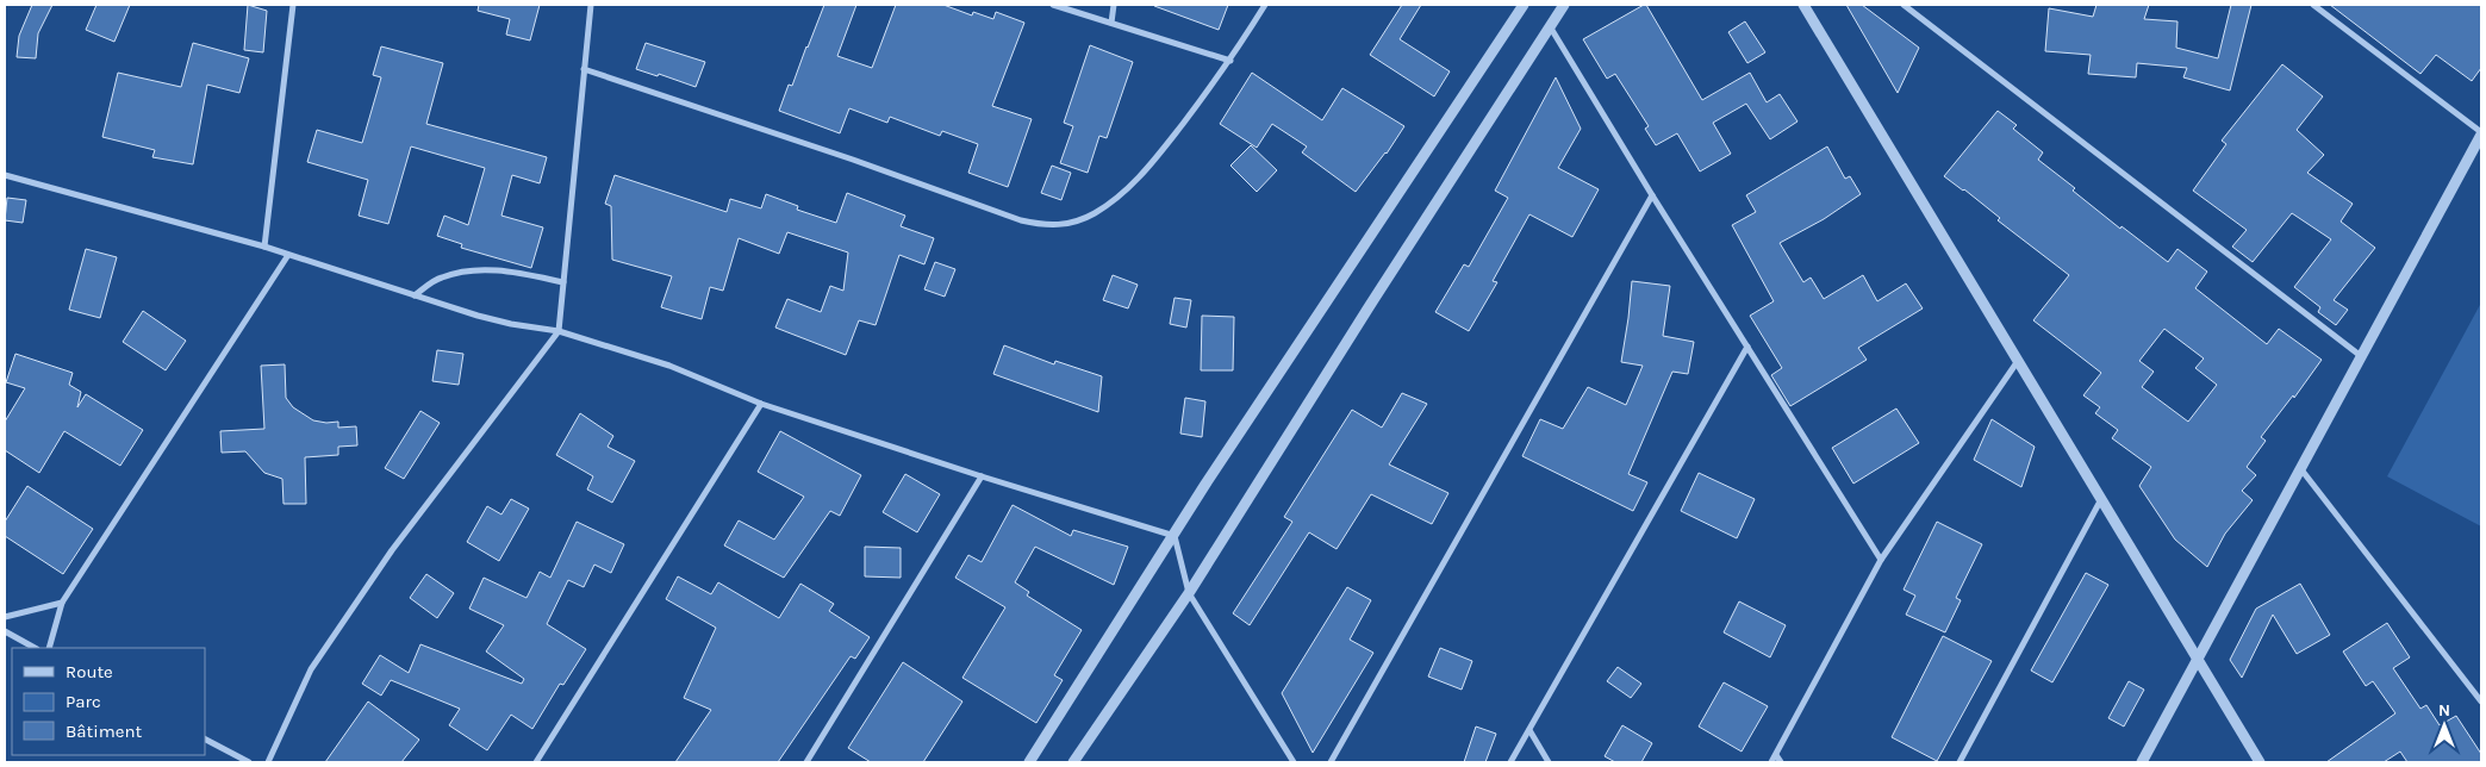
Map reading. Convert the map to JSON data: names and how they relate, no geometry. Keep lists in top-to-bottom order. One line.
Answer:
{"legend":["Route","Parc","Bâtiment"],"north":"top"}
